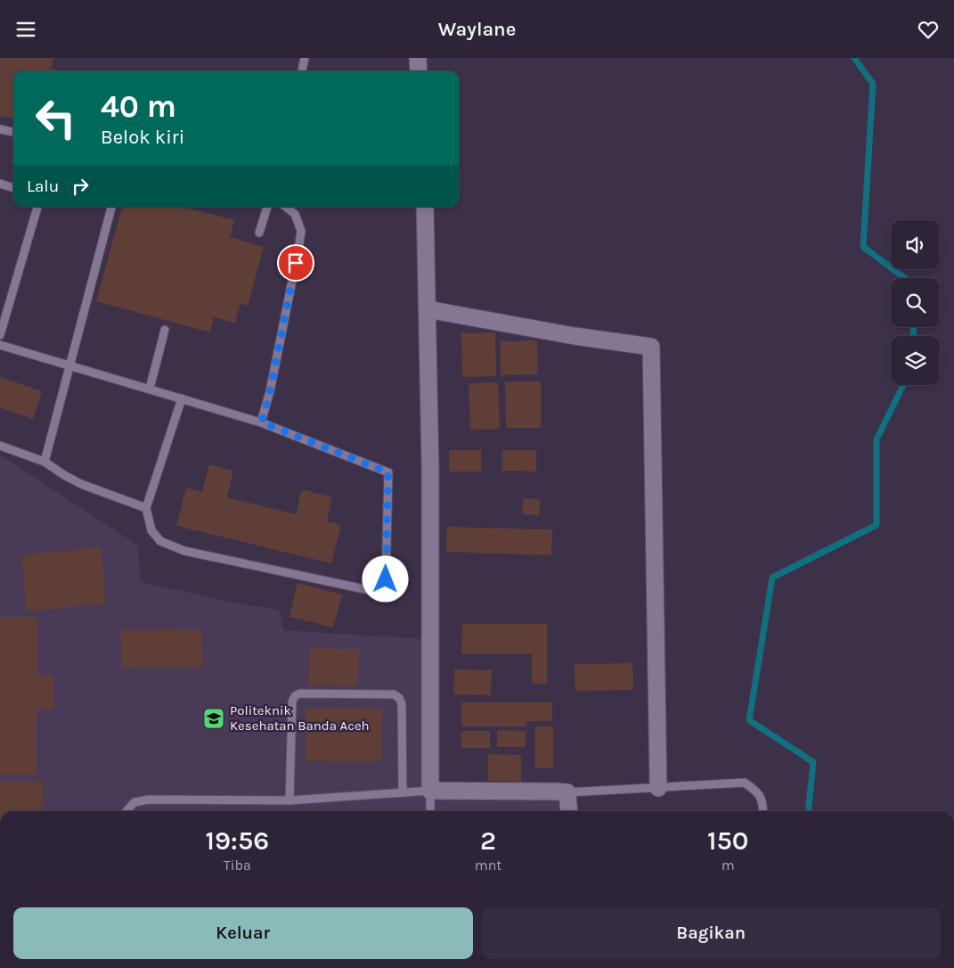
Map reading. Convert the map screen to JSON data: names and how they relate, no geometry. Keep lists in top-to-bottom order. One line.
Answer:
{"places":{"school or university":["Politeknik Kesehatan Banda Aceh"]},"page":{"header":"Waylane","turn":["40 m","Belok kiri"],"then":"Lalu","eta":["19:56","Tiba","2","mnt","150","m"],"buttons":["Keluar","Bagikan"]}}
